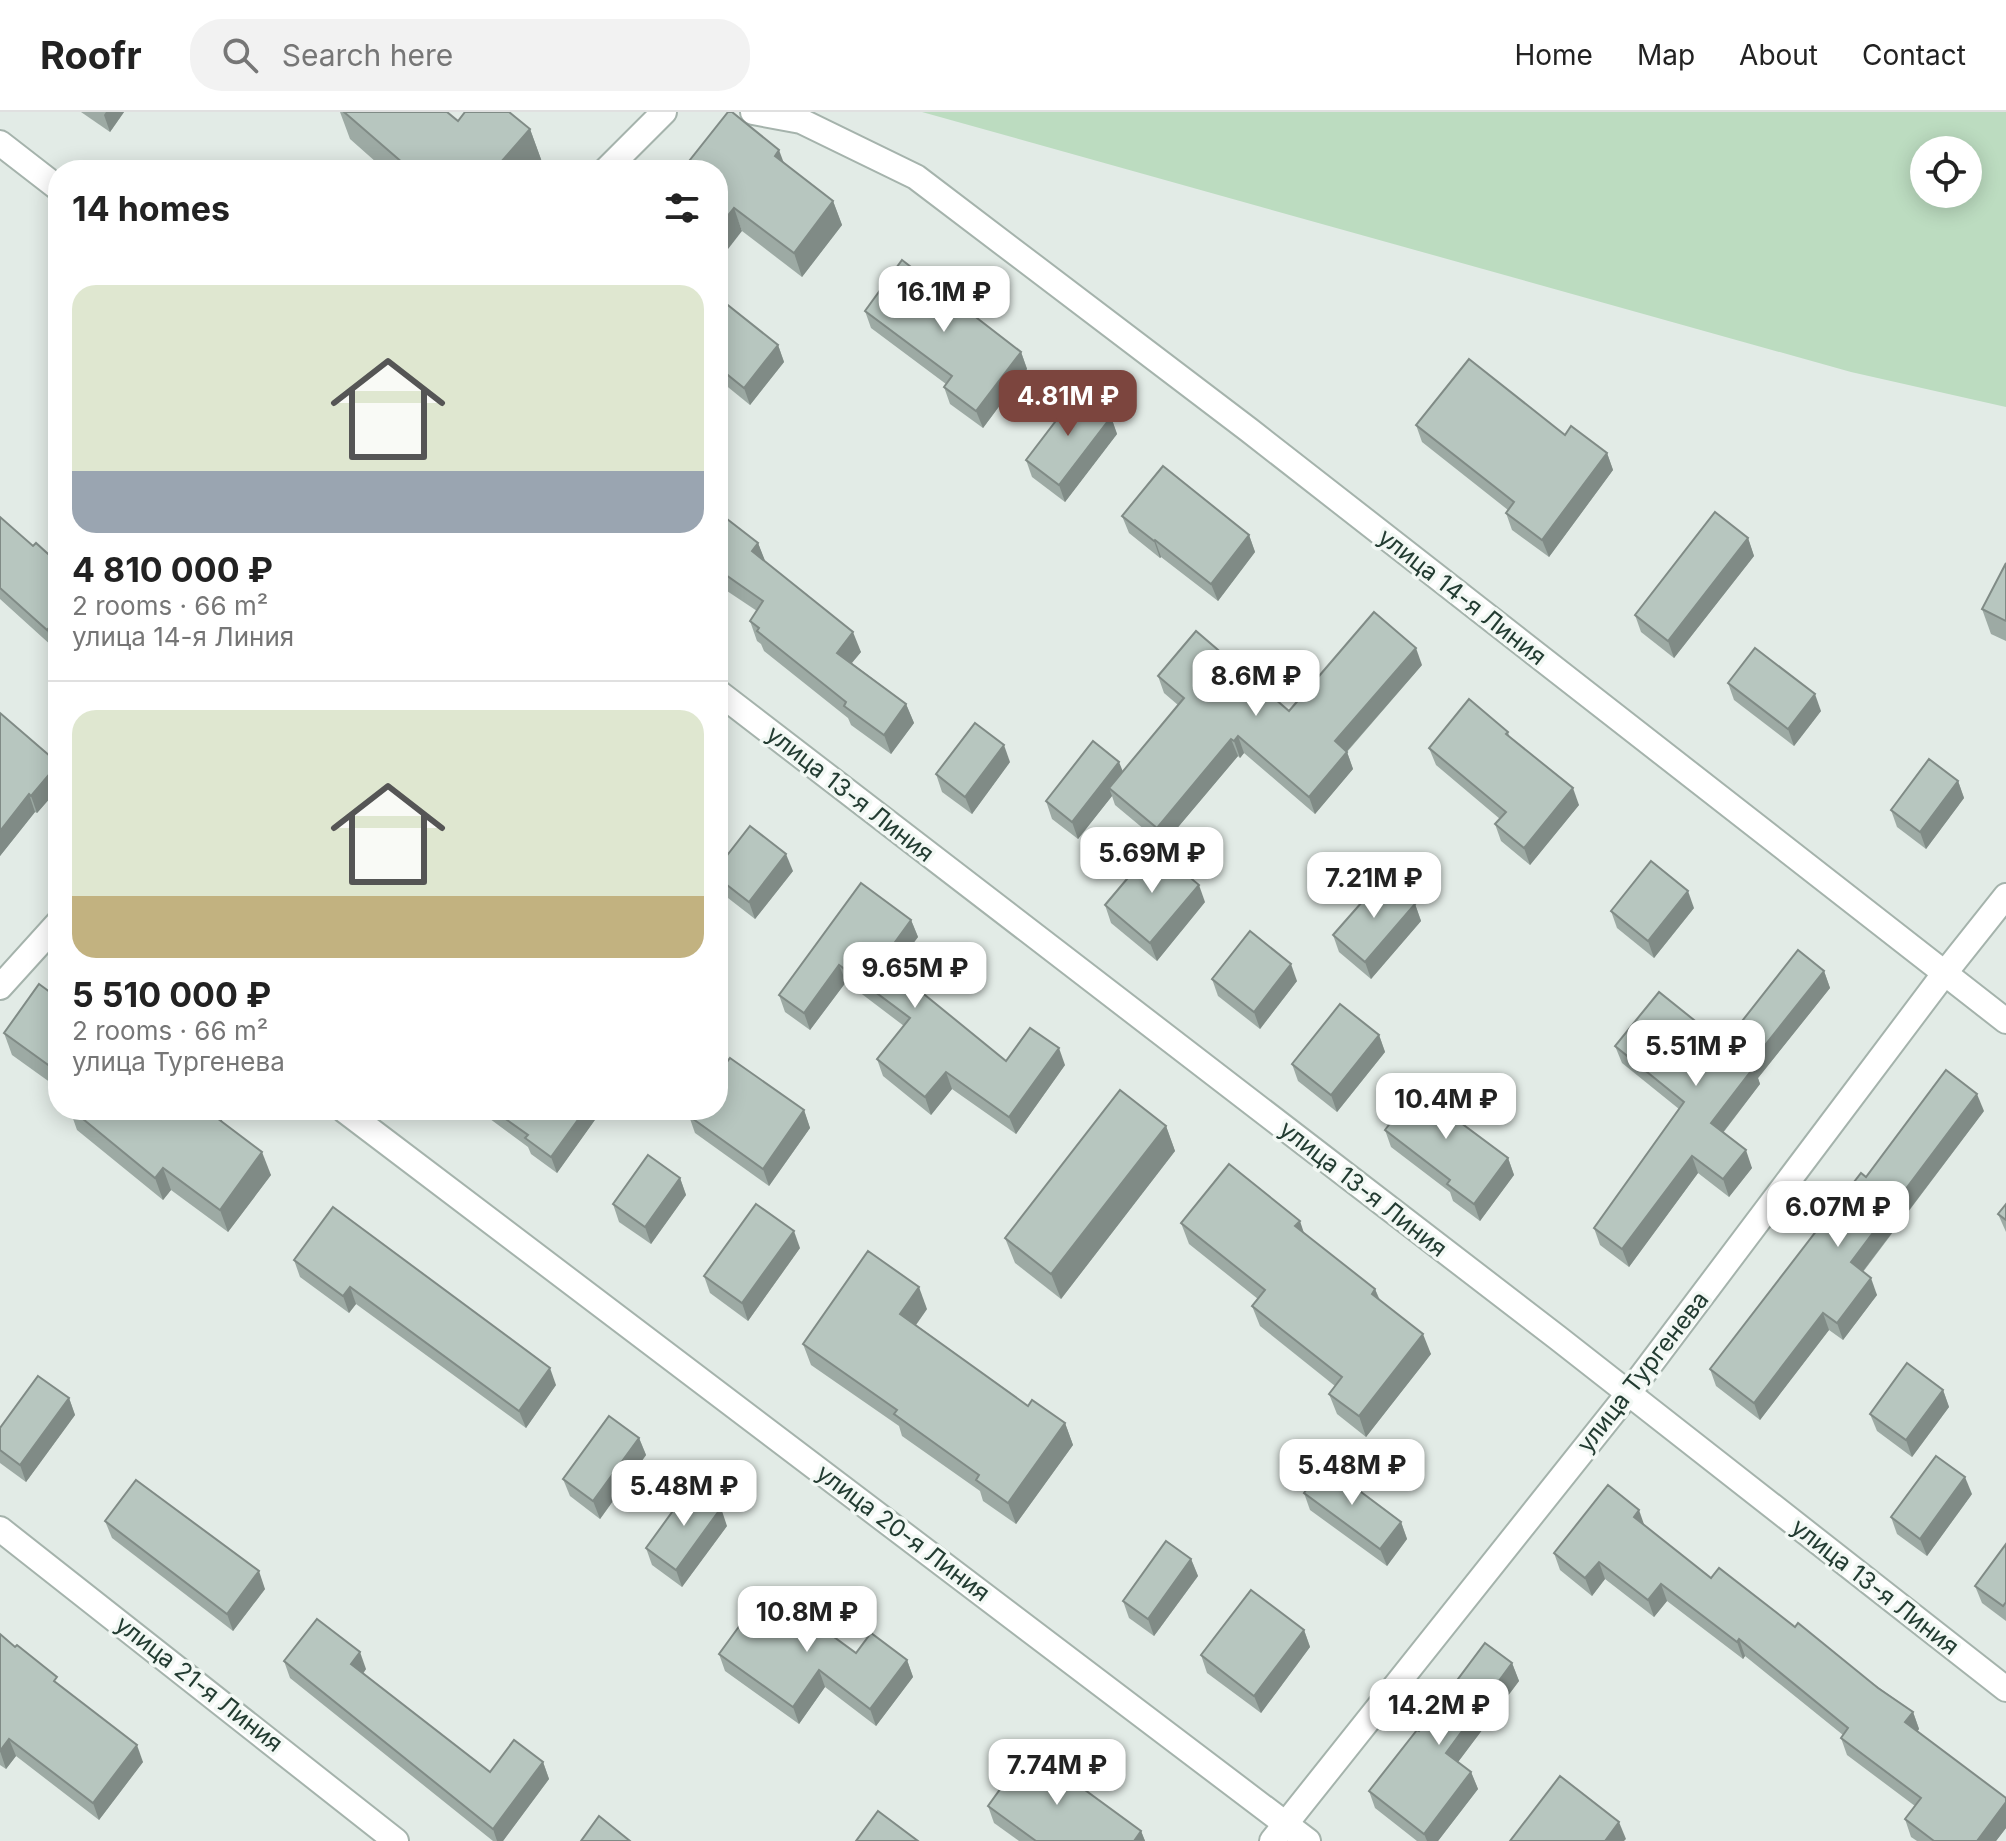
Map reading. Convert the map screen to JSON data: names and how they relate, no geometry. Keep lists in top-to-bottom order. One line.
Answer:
{"streets":{"street":["улица 14-я Линия","улица 13-я Линия","улица Тургенева","улица 20-я Линия","улица 21-я Линия"]},"crossings":[["улица 14-я Линия","улица Тургенева"],["улица 13-я Линия","улица Тургенева"],["улица Тургенева","улица 20-я Линия"]],"page":{"header":"Roofr","search":"Search here","nav":["Home","Map","About","Contact"],"heading":"14 homes","list":[{"name":"4 810 000 ₽","note":"2 rooms · 66 m² · улица 14-я Линия"},{"name":"5 510 000 ₽","note":"2 rooms · 66 m² · улица Тургенева"}],"price":["16.1M ₽","4.81M ₽","8.6M ₽","5.69M ₽","7.21M ₽","9.65M ₽","5.51M ₽","10.4M ₽","6.07M ₽","5.48M ₽","5.48M ₽","10.8M ₽","14.2M ₽","7.74M ₽"]}}
